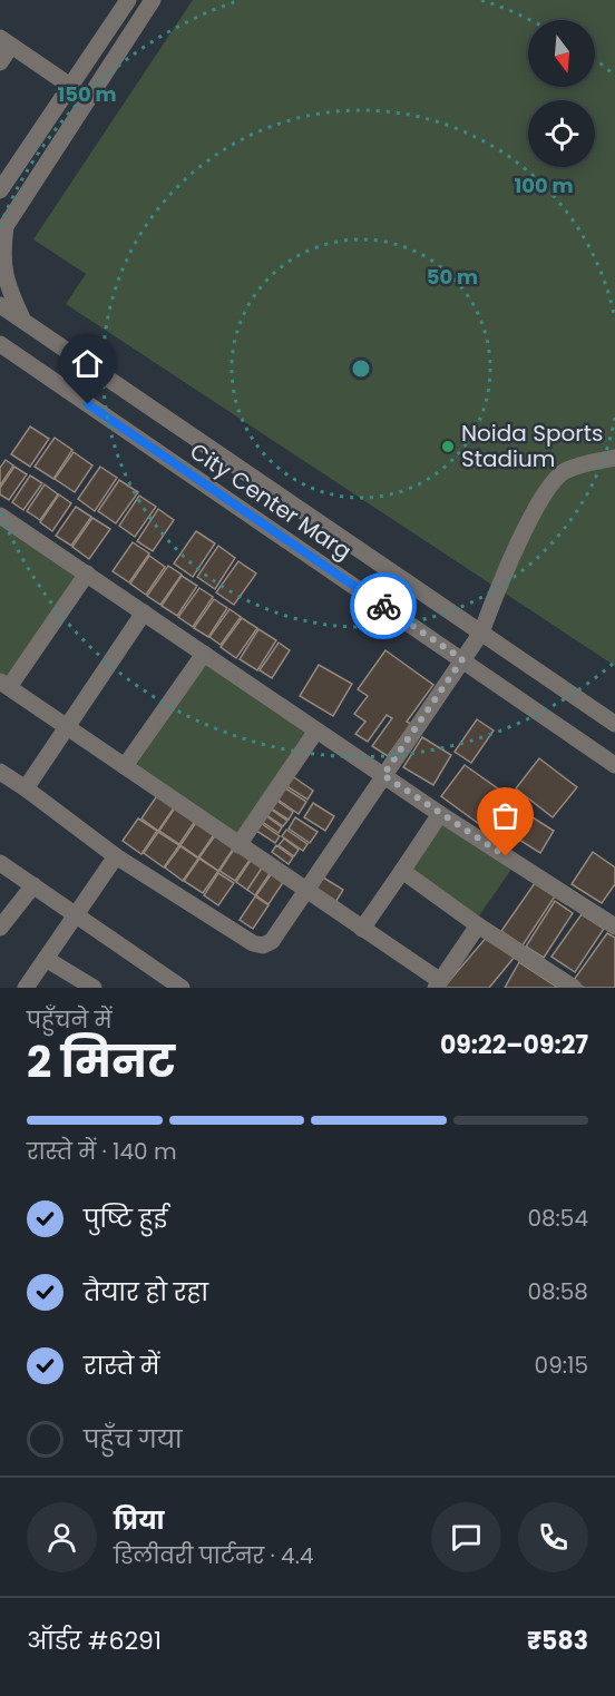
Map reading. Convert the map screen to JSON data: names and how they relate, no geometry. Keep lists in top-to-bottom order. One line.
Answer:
{"streets":{"street":["City Center Marg"]},"places":["Noida Sports Stadium"],"north":"bottom","page":{"heading":["2 मिनट","पहुँचने में","09:22–09:27"],"panel":["प्रिया","डिलीवरी पार्टनर · 4.4","ऑर्डर #6291","₹583"],"bar":"रास्ते में · 140 m","list":[["पुष्टि हुई","08:54"],["तैयार हो रहा","08:58"],["रास्ते में","09:15"],"पहुँच गया"]},"rings":["150 m","100 m","50 m"]}
